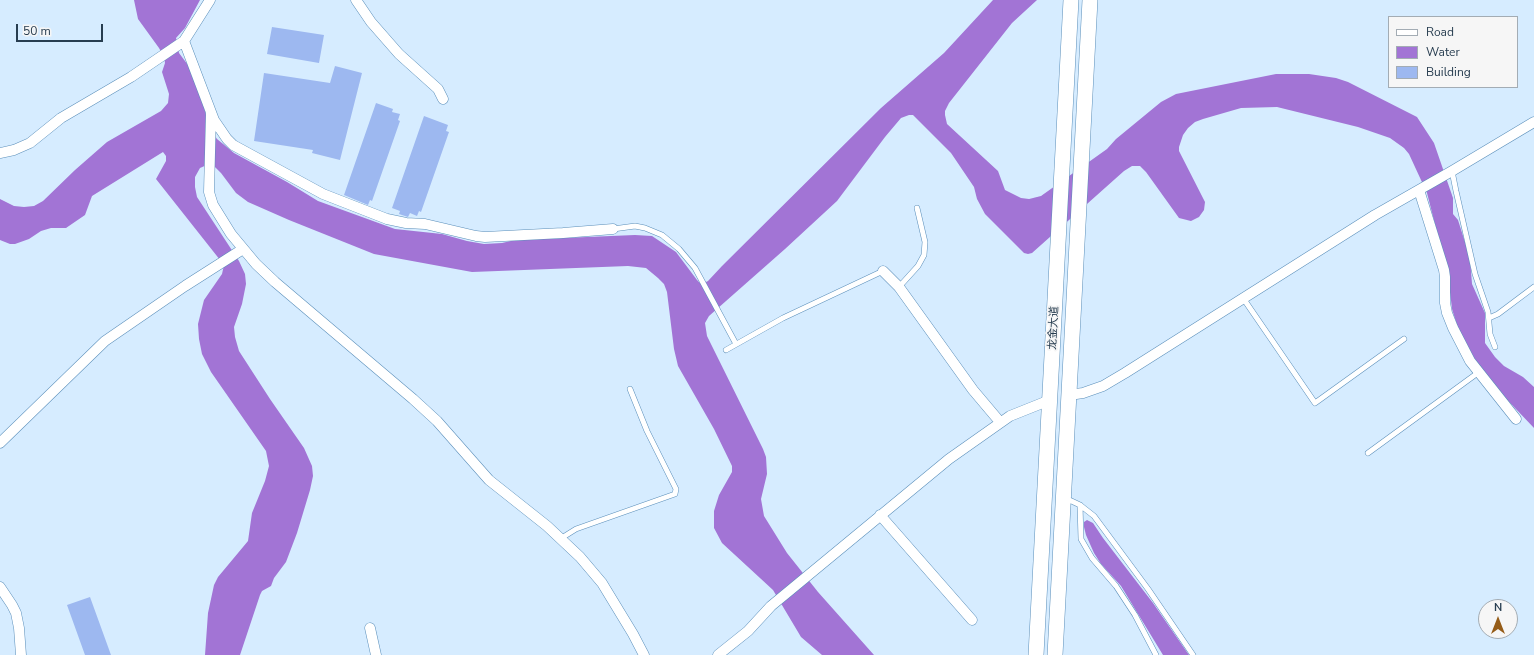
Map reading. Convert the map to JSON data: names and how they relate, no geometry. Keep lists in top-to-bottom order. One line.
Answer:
{"streets":{"main road":["龙金大道"]},"legend":["Road","Water","Building"],"scale_bar":"50 m","north":"top"}
